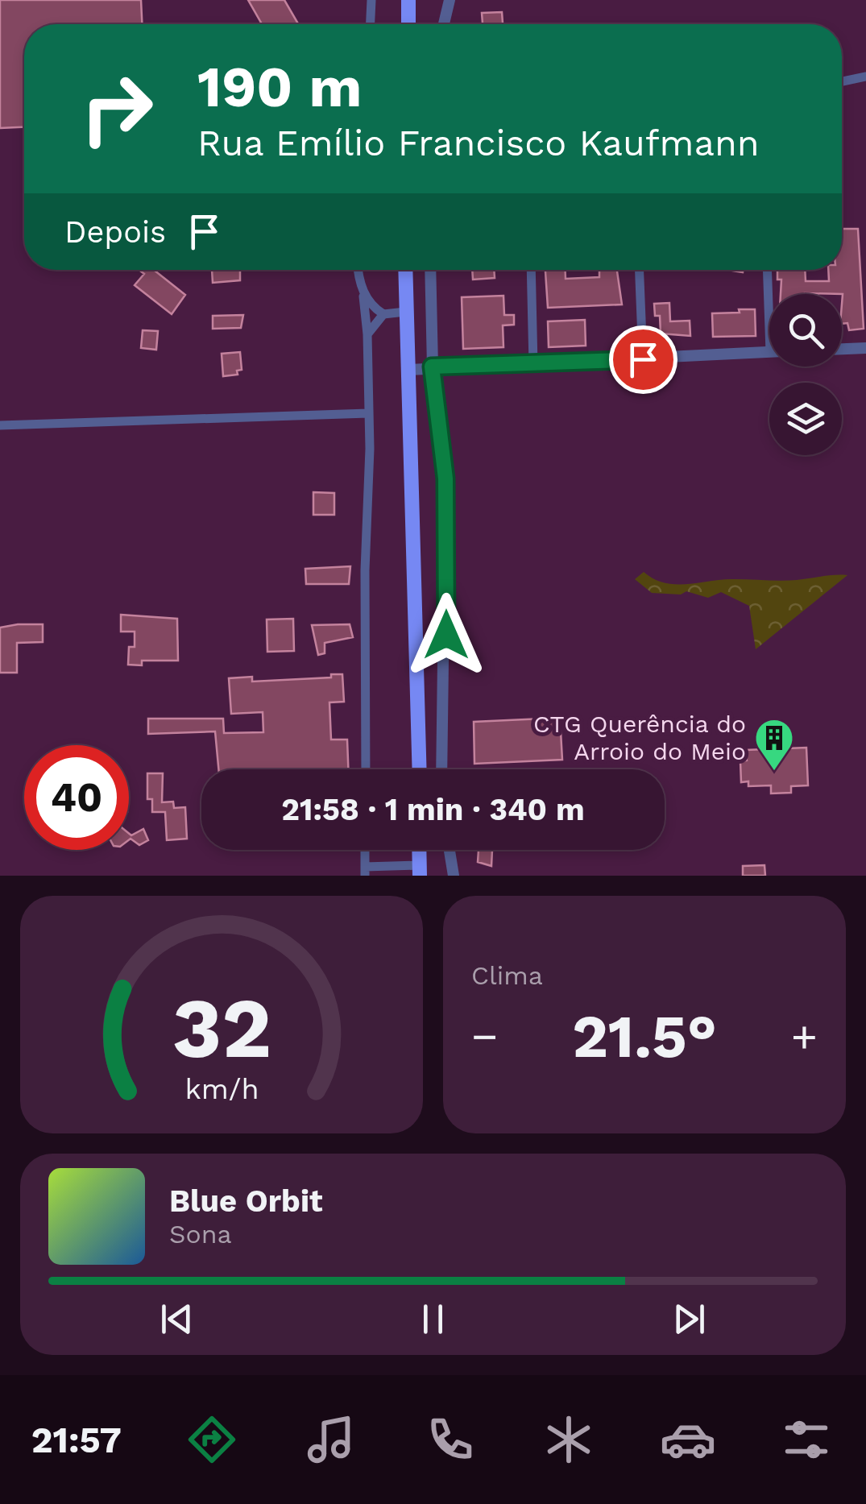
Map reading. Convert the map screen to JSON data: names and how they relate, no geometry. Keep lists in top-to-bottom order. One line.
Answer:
{"places":{"building":["CTG Querência do Arroio do Meio"]},"page":{"turn":["190 m","Rua Emílio Francisco Kaufmann"],"then":"Depois","limit":"40","trip":"21:58 · 1 min · 340 m","tile":"Clima","heat":["−","21.5°","+"],"song":["Blue Orbit","Sona"],"tabs":"21:57","gauge":["32","km/h"]}}
